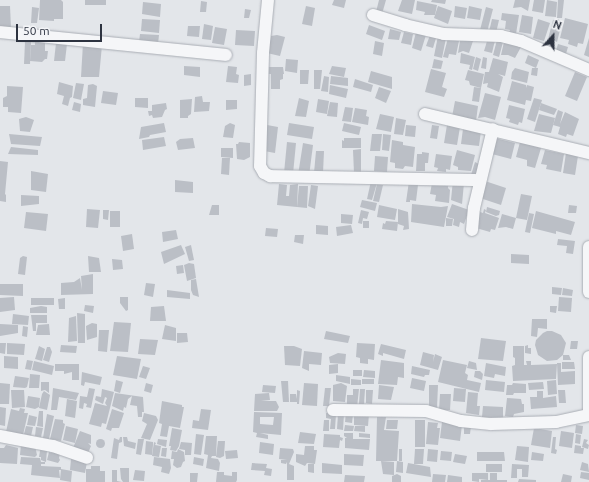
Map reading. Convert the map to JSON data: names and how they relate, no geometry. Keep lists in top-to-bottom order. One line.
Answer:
{"scale_bar":"50 m","north":"top"}
